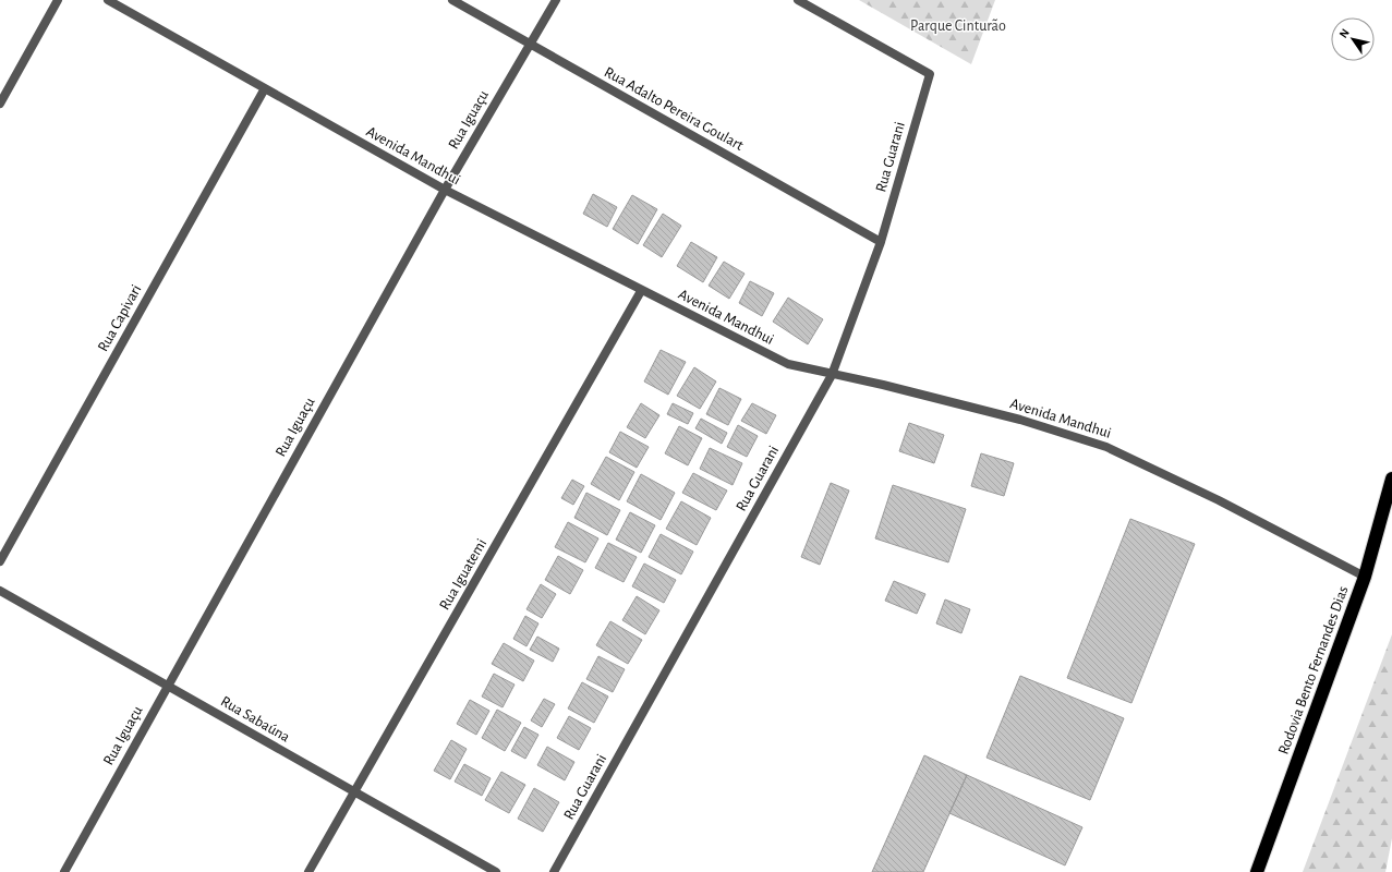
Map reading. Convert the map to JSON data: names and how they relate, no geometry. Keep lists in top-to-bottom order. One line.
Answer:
{"streets":{"highway":["Rodovia Bento Fernandes Dias"],"street":["Rua Adalto Pereira Goulart","Rua Iguaçu","Avenida Mandhui","Rua Guarani","Rua Capivari","Rua Iguatemi","Rua Sabaúna"]},"crossings":[["Rua Adalto Pereira Goulart","Rua Iguaçu"],["Rua Adalto Pereira Goulart","Rua Guarani"],["Rua Iguaçu","Avenida Mandhui"],["Rua Iguaçu","Rua Sabaúna"],["Avenida Mandhui","Rua Guarani"],["Avenida Mandhui","Rua Capivari"],["Avenida Mandhui","Rua Iguatemi"],["Avenida Mandhui","Rodovia Bento Fernandes Dias"],["Rua Iguatemi","Rua Sabaúna"]],"parks":["Parque Cinturão"],"north":"top left"}
